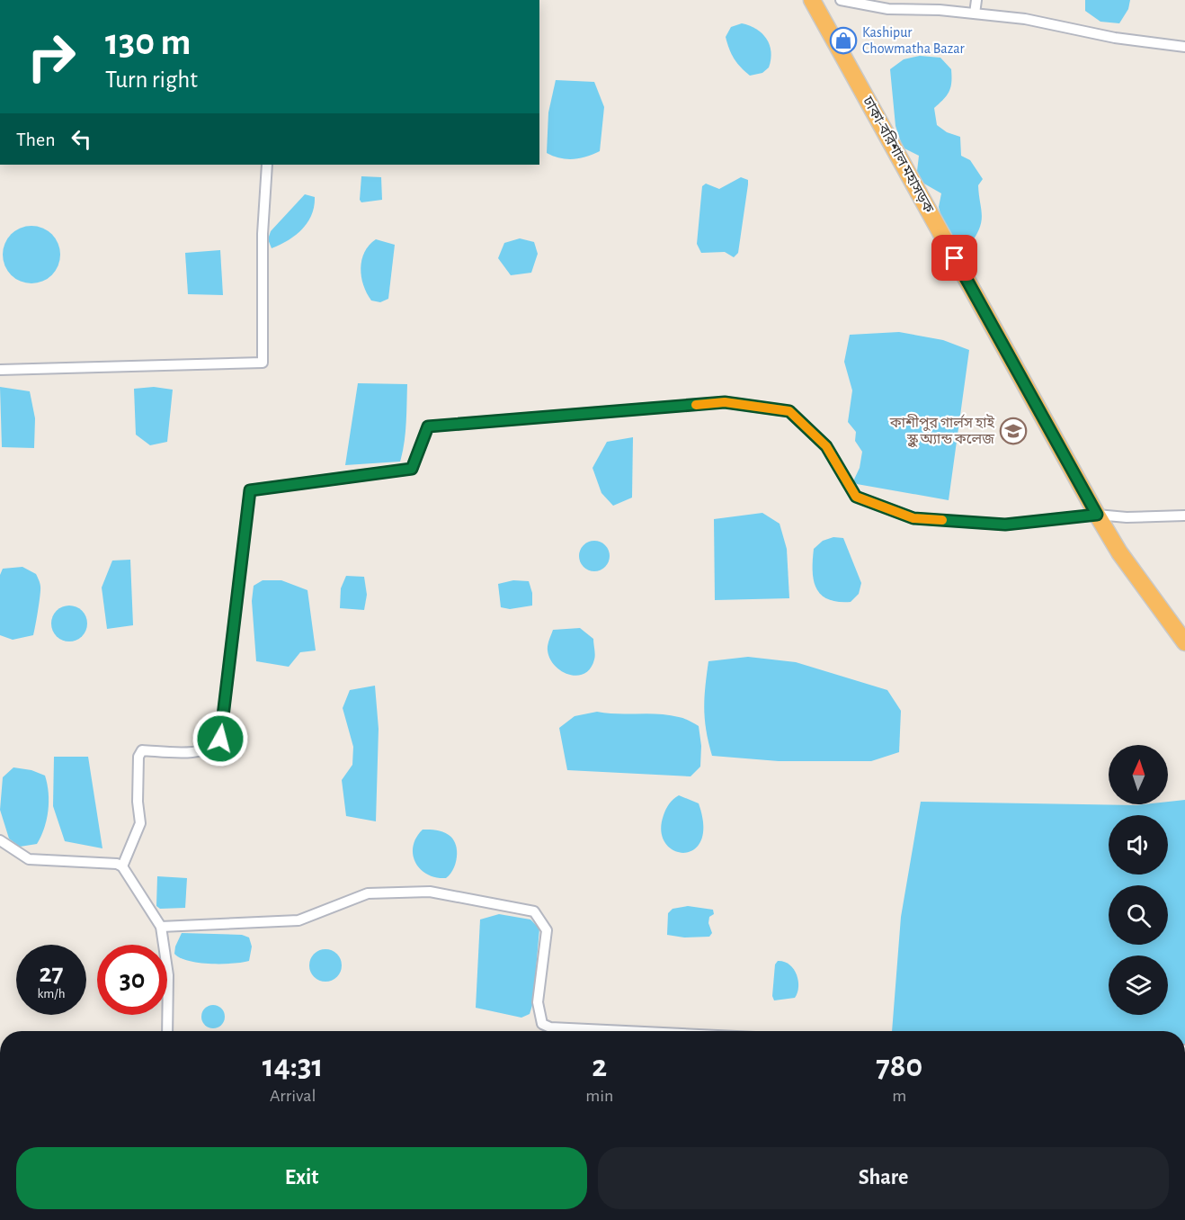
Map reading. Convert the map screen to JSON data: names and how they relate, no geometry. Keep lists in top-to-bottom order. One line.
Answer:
{"streets":{"highway":["ঢাকা-বরিশাল মহাসড়ক"]},"places":{"shop":["Kashipur Chowmatha Bazar"],"school or university":["কাশীপুর গার্লস হাই স্কুল অ্যান্ড কলেজ"]},"north":"top","page":{"turn":["130 m","Turn right"],"then":"Then","speed":"27 km/h","limit":"30","eta":["14:31","Arrival","2","min","780","m"],"buttons":["Exit","Share"]}}
